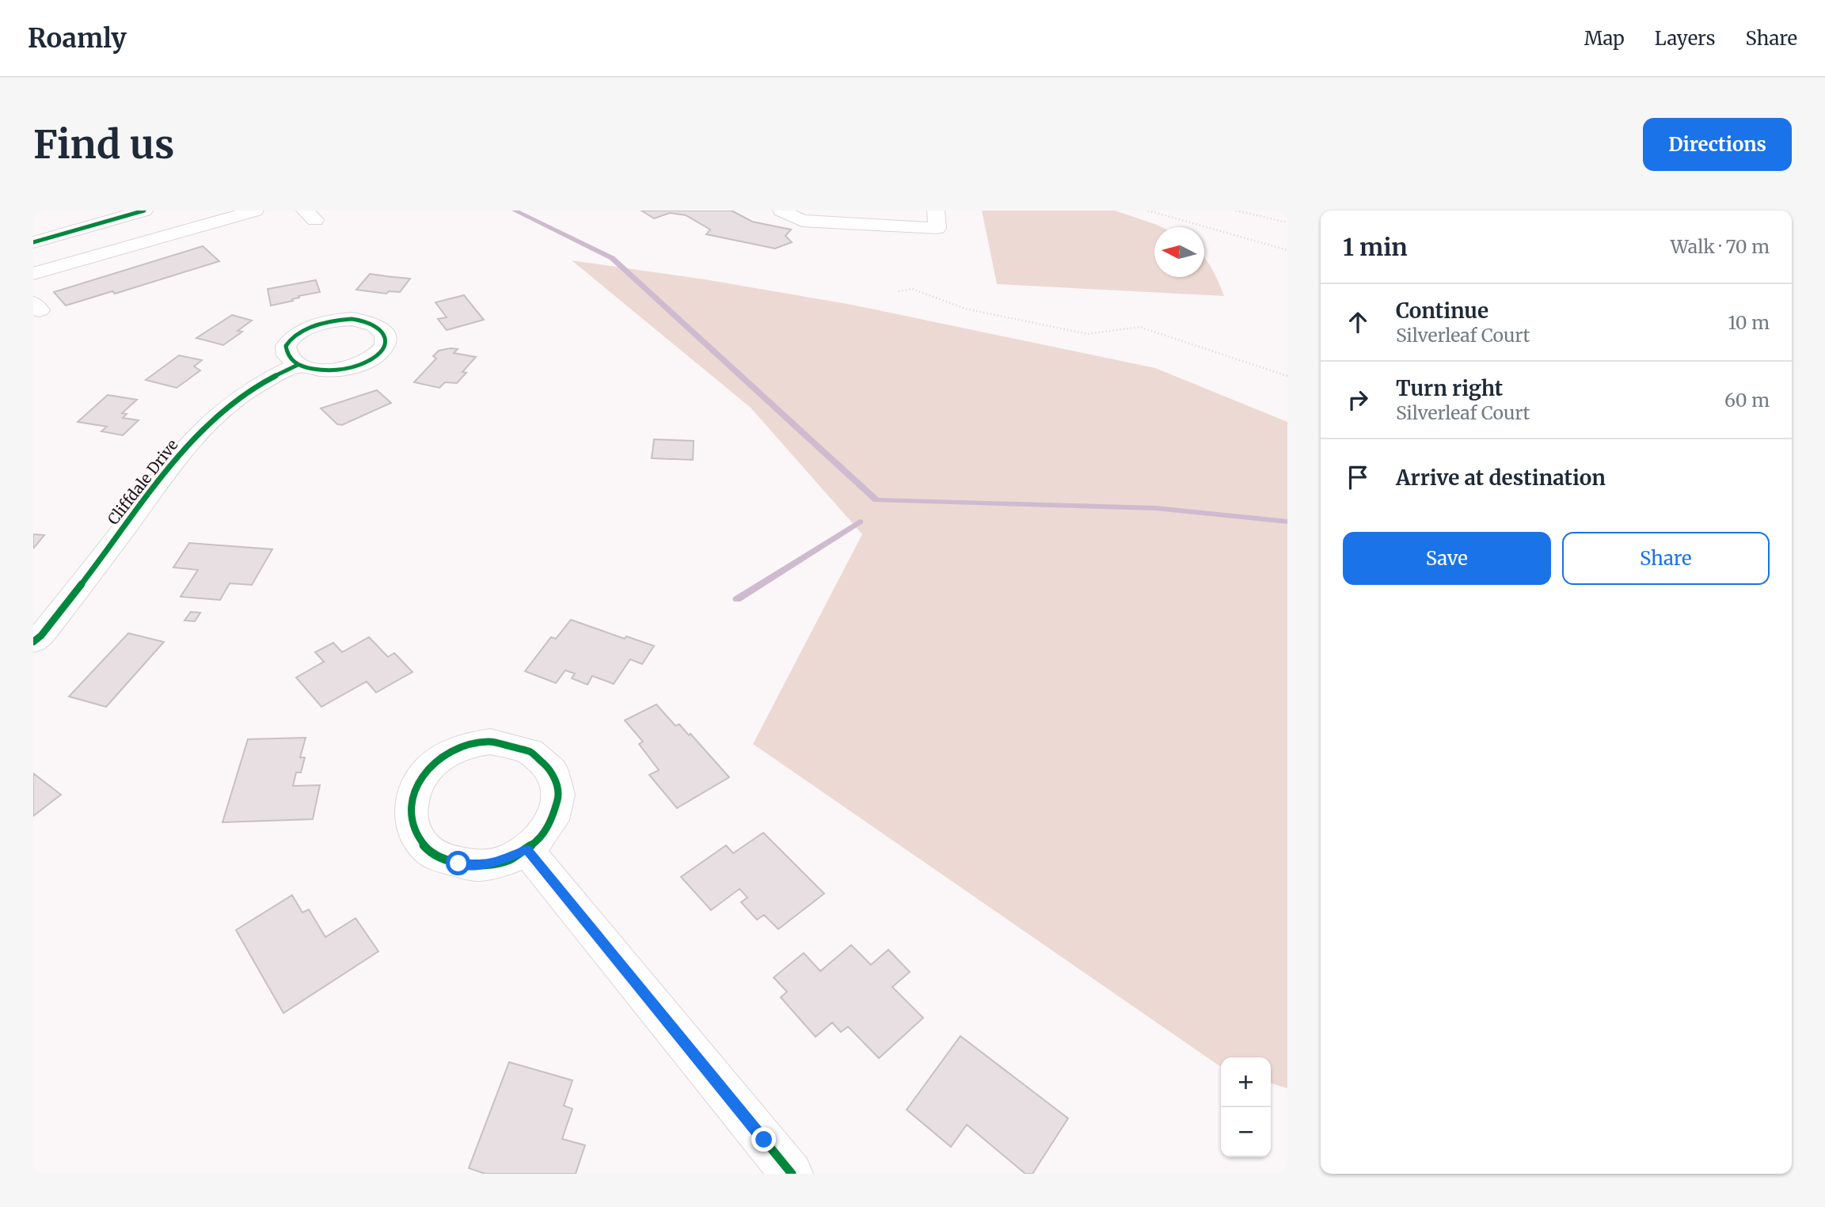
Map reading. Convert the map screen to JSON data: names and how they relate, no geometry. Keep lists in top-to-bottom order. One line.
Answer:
{"streets":{"street":["Cliffdale Drive"]},"north":"left","page":{"header":"Roamly","nav":["Map","Layers","Share"],"buttons":["Directions",["Save","Share"]],"title":"Find us","heading":["1 min","Walk · 70 m"],"list":[["Continue","Silverleaf Court","10 m"],["Turn right","Silverleaf Court","60 m"],"Arrive at destination"],"map_buttons":["+","−"]}}
